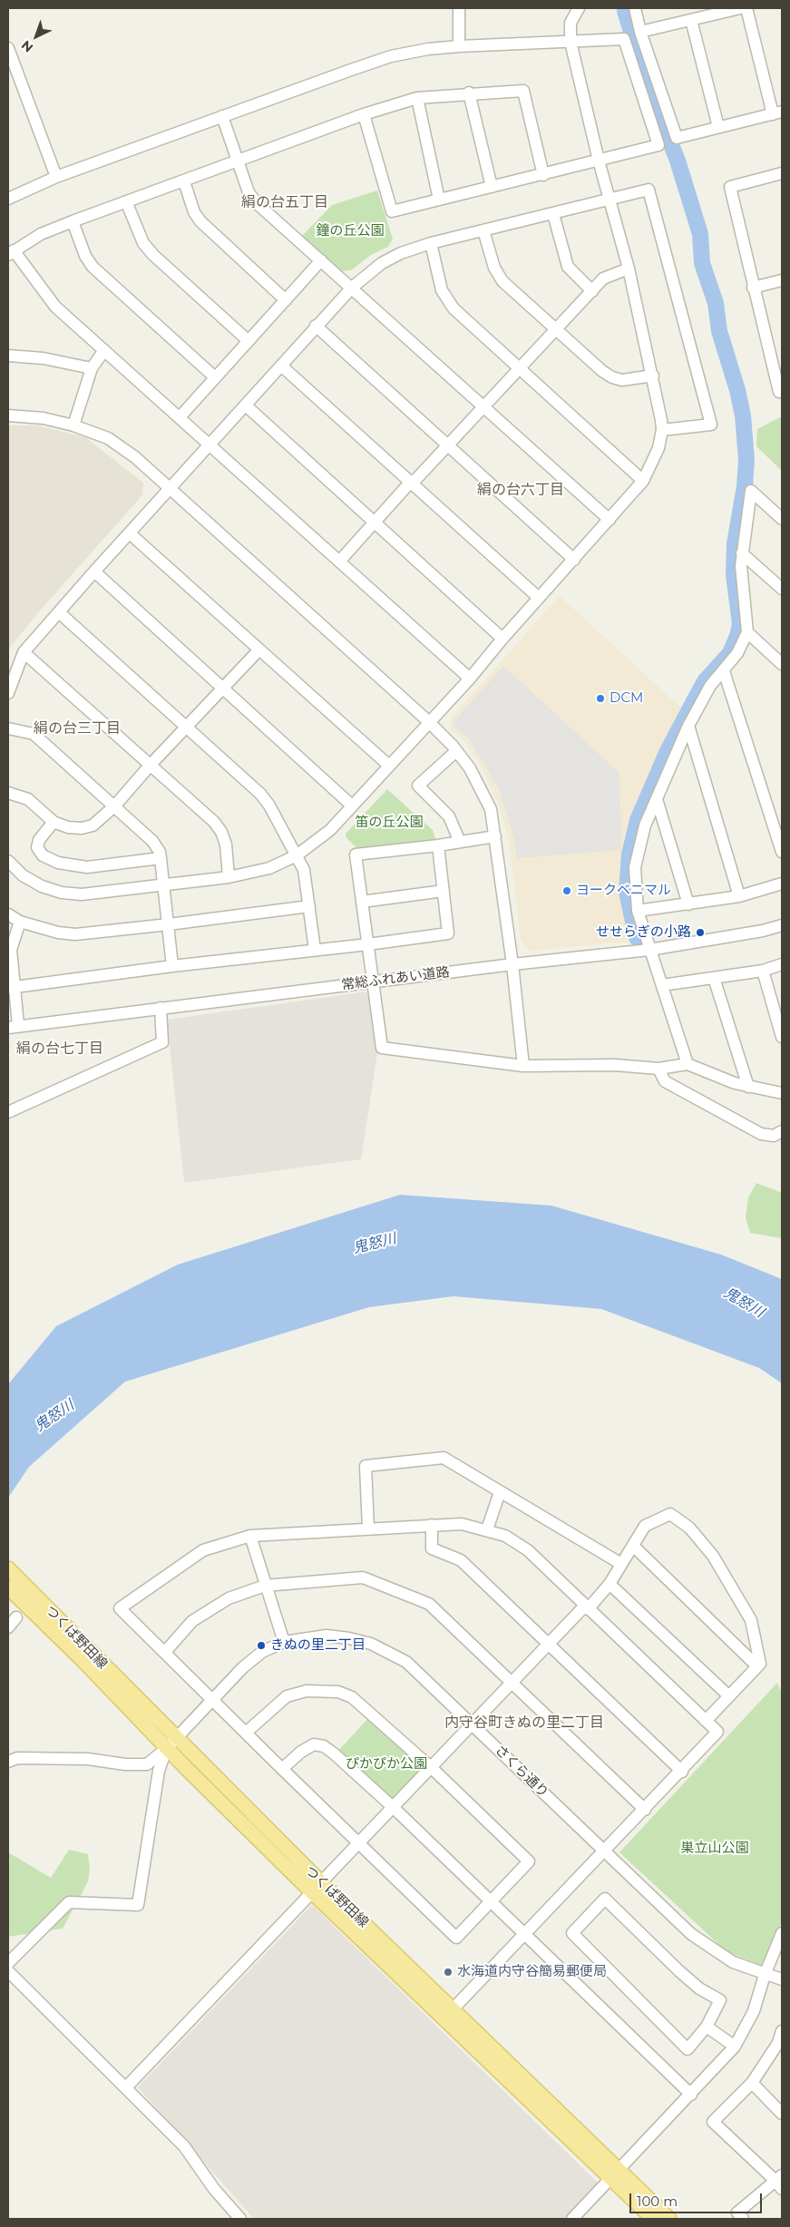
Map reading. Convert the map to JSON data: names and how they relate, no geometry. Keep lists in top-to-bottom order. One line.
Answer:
{"streets":{"main road":["つくば野田線"],"street":["常総ふれあい道路","さくら通り"]},"crossings":[["つくば野田線","さくら通り"]],"districts":["絹の台五丁目","絹の台六丁目","絹の台三丁目","絹の台七丁目","内守谷町きぬの里二丁目"],"water":["鬼怒川"],"parks":["鐘の丘公園","笛の丘公園","ぴかぴか公園","巣立山公園"],"places":["DCM","ヨークベニマル","せせらぎの小路","きぬの里二丁目","水海道内守谷簡易郵便局"],"scale_bar":"100 m","north":"bottom left"}
